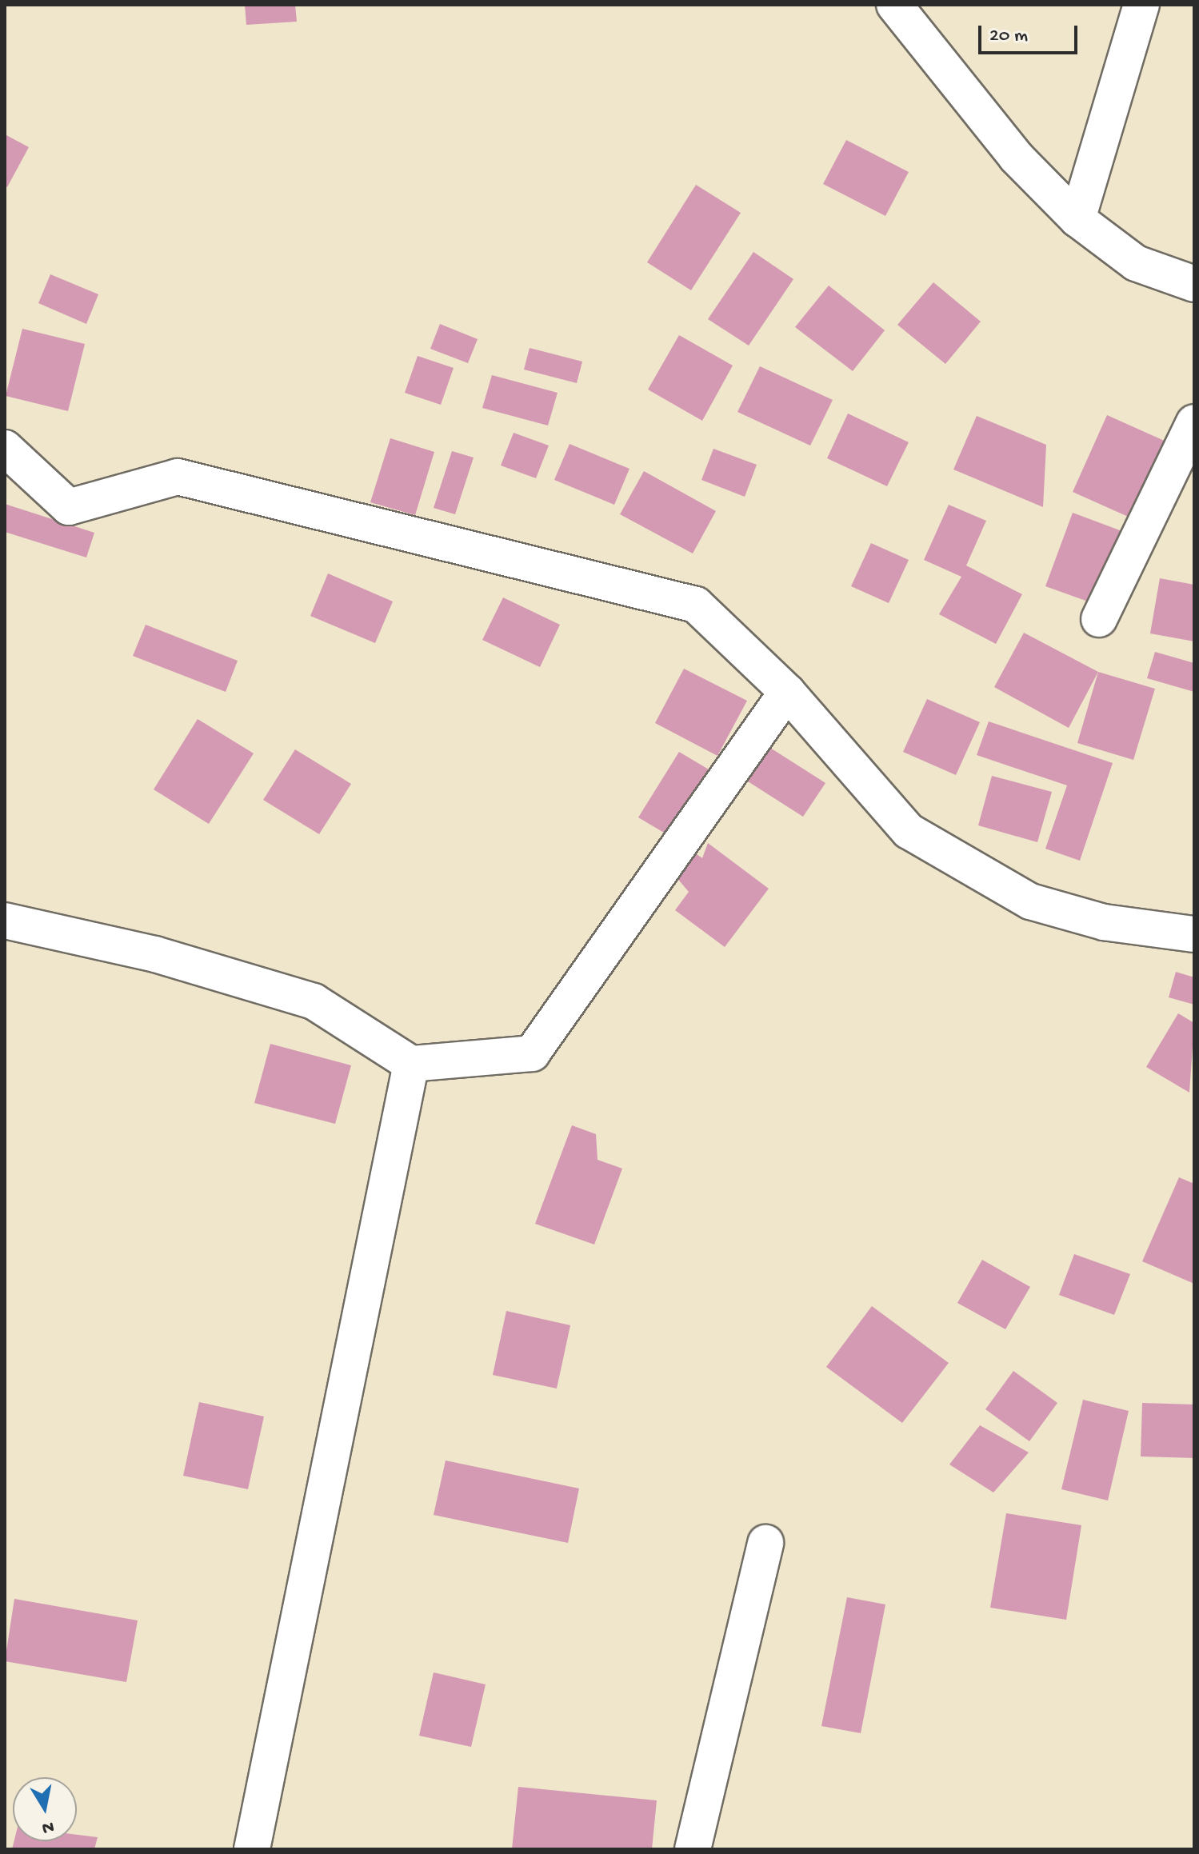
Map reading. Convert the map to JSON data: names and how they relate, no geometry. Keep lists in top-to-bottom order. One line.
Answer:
{"scale_bar":"20 m","north":"bottom"}
